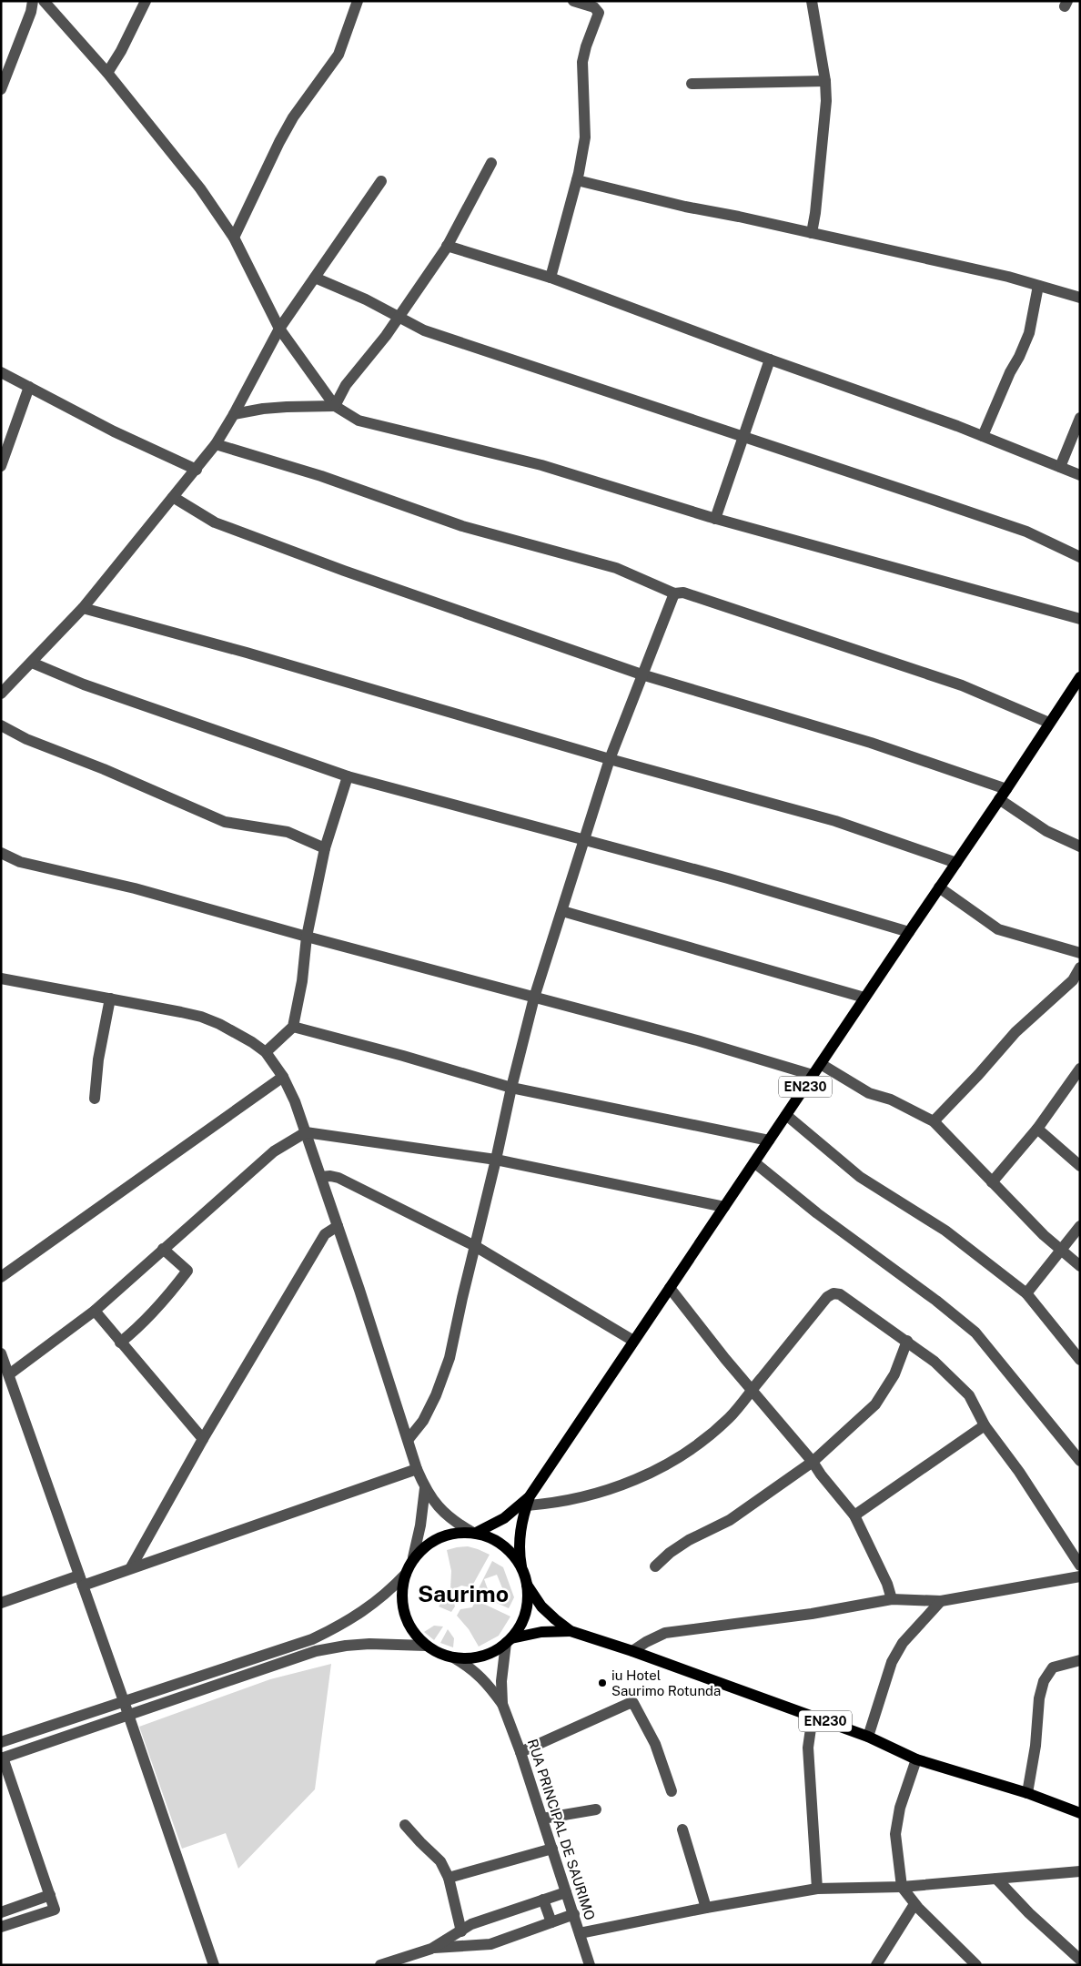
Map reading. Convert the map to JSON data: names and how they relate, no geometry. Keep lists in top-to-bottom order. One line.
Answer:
{"streets":{"main road":["EN230"],"street":["RUA PRINCIPAL DE SAURIMO"]},"districts":["Saurimo"],"places":["iu Hotel Saurimo Rotunda"]}
